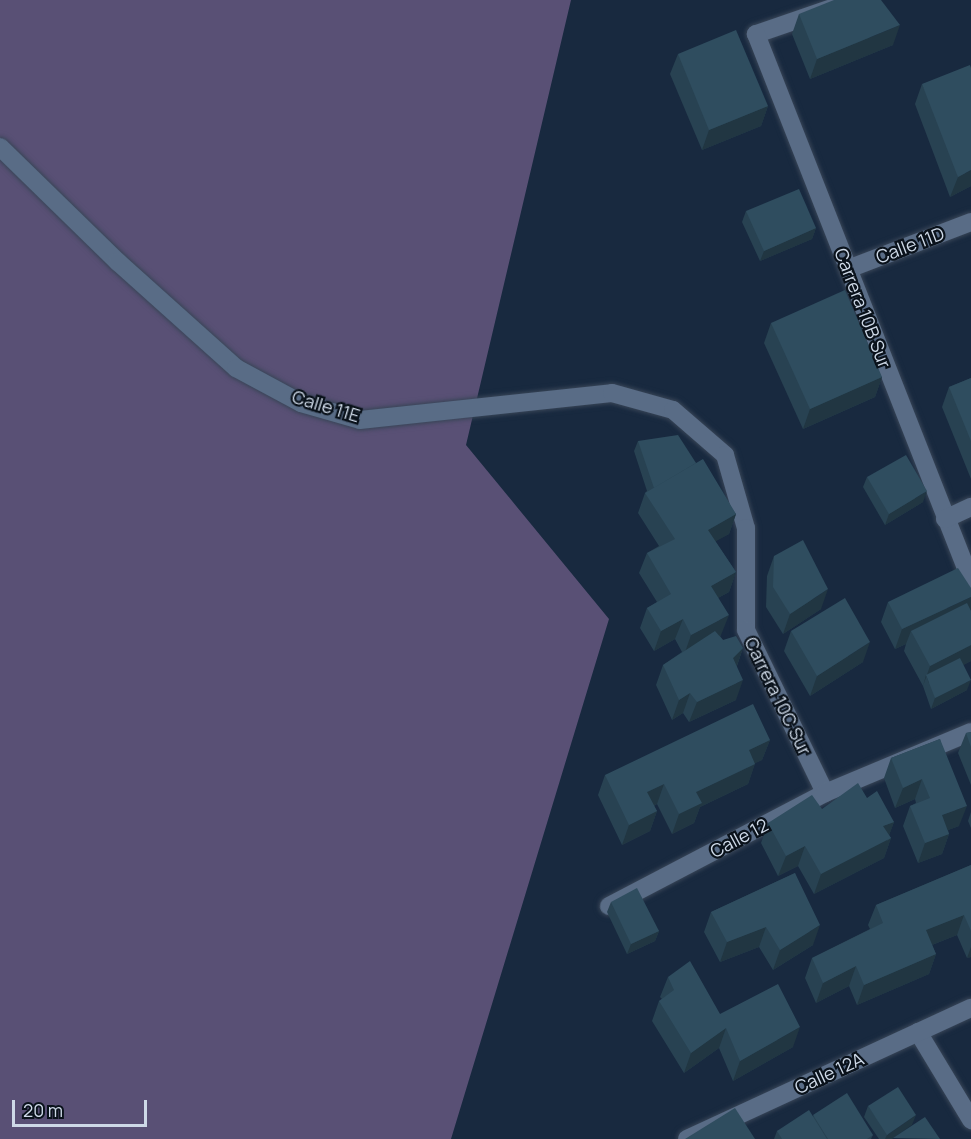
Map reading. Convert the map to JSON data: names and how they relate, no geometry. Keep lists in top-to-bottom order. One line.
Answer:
{"streets":{"street":["Calle 11D","Carrera 10B Sur","Calle 11E","Carrera 10C Sur","Calle 12","Calle 12A"]},"crossings":[["Calle 11D","Carrera 10B Sur"],["Calle 11E","Carrera 10C Sur"],["Carrera 10C Sur","Calle 12"]],"scale_bar":"20 m"}
